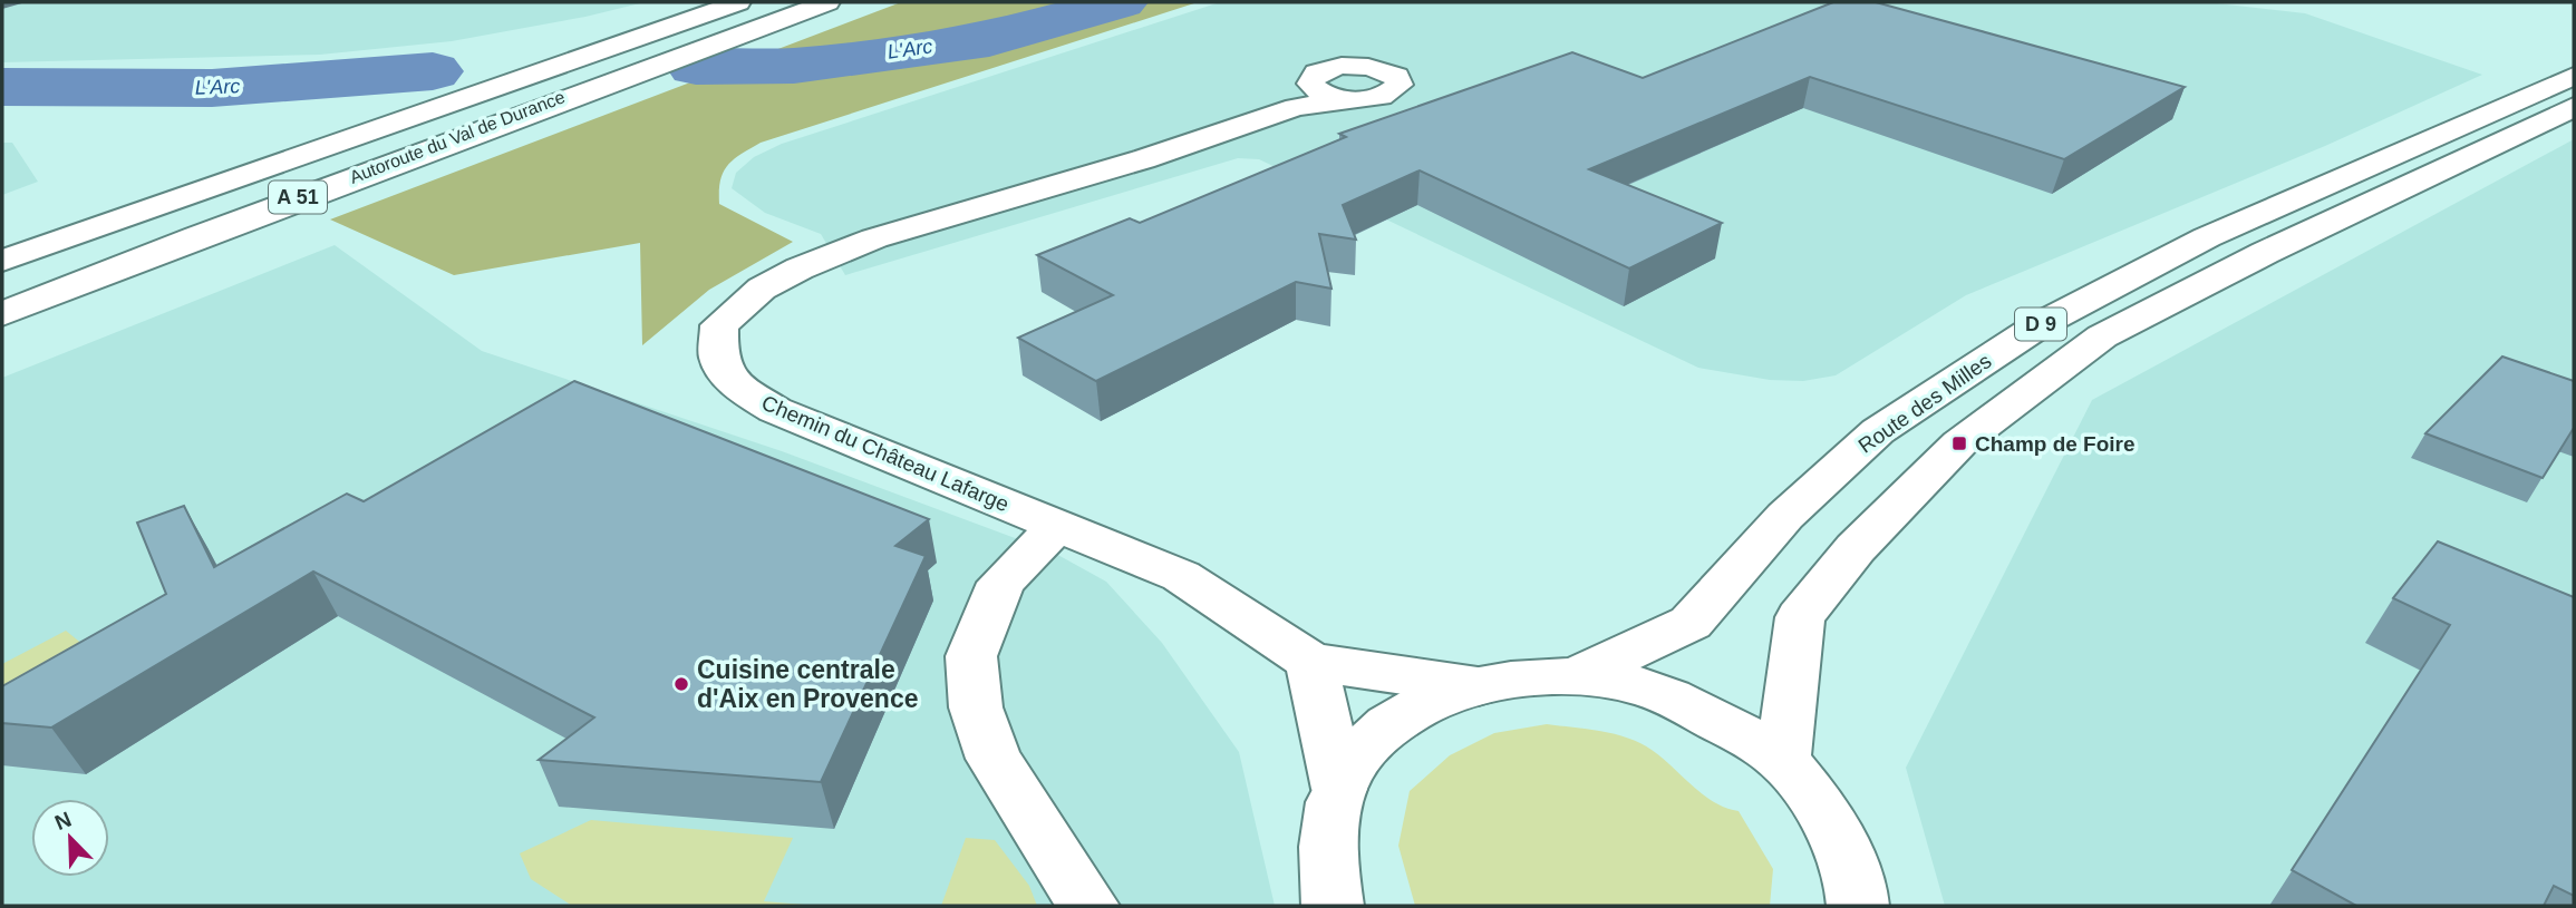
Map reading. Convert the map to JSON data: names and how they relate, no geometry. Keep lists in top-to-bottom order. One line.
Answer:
{"streets":{"main road":["Autoroute du Val de Durance","A 51","D 9","Route des Milles","Chemin du Château Lafarge"]},"water":["L'Arc"],"places":{"transit":["Champ de Foire"],"other":["Cuisine centrale d'Aix en Provence"]},"north":"top left"}
